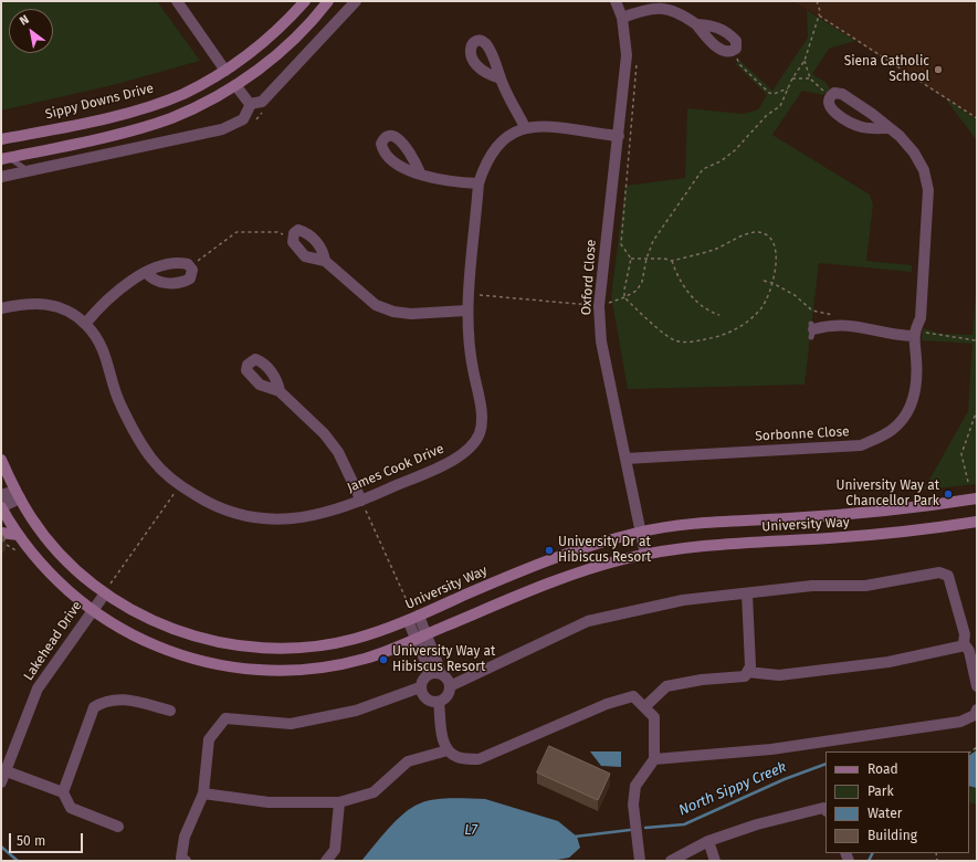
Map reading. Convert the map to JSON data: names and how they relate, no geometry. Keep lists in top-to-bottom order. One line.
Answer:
{"streets":{"main road":["Sippy Downs Drive","University Way"],"street":["Oxford Close","Sorbonne Close","James Cook Drive","Lakehead Drive"]},"crossings":[["Oxford Close","Sorbonne Close"],["Oxford Close","James Cook Drive"],["Oxford Close","University Way"],["University Way","Lakehead Drive"]],"water":["North Sippy Creek","L7"],"places":["Siena Catholic School","University Way at Chancellor Park","University Dr at Hibiscus Resort","University Way at Hibiscus Resort"],"legend":["Road","Park","Water","Building"],"scale_bar":"50 m","north":"top left"}
